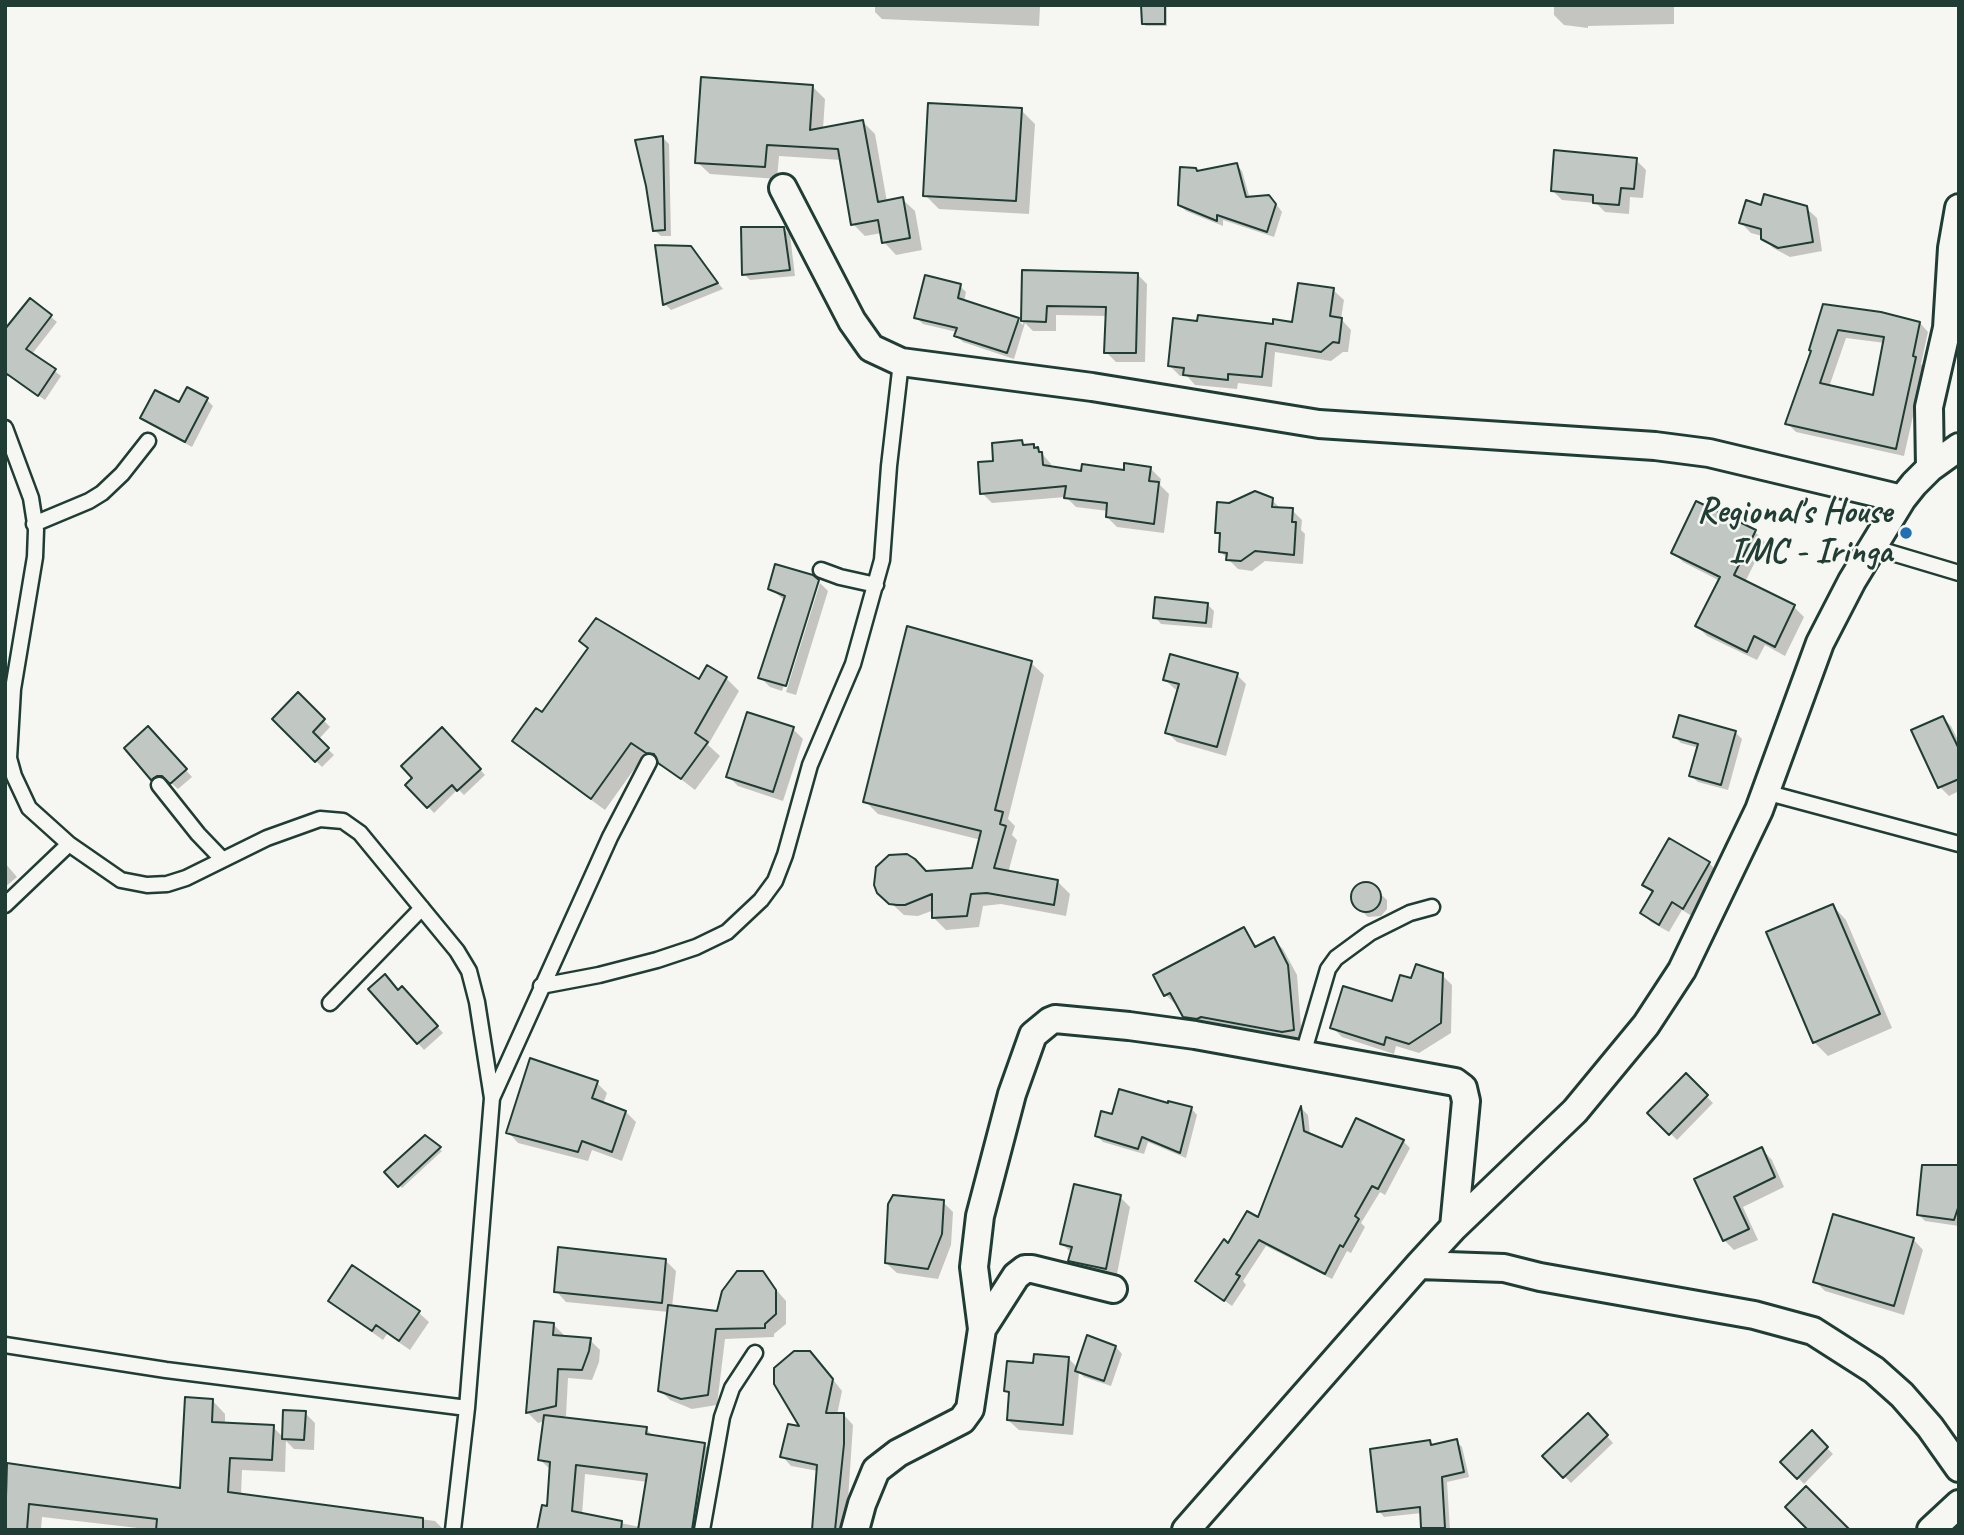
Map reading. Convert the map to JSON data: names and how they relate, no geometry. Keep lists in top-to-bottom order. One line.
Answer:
{"places":["Regional's House IMC - Iringa"]}
